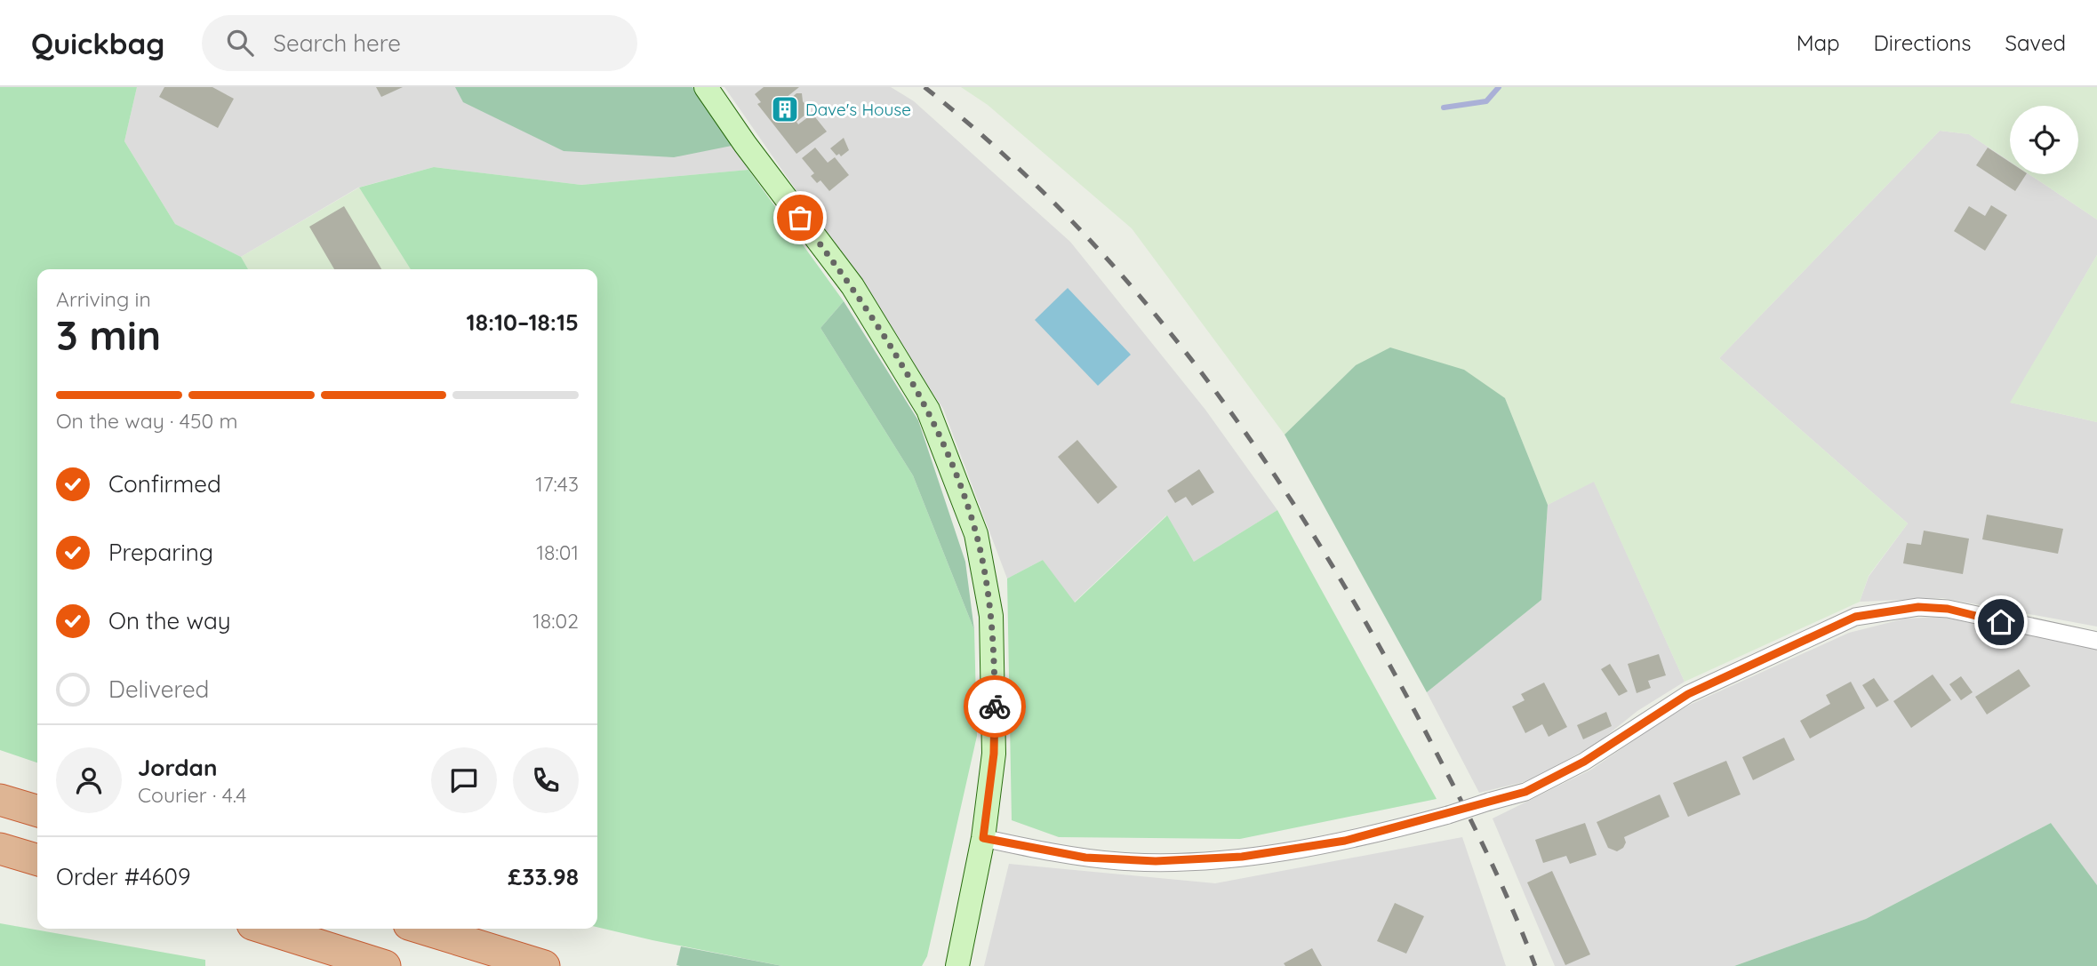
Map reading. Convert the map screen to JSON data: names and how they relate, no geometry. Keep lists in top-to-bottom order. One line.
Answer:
{"places":{"building":["Dave's House"]},"page":{"header":"Quickbag","search":"Search here","nav":["Map","Directions","Saved"],"heading":["3 min","Arriving in","18:10–18:15"],"panel":["Jordan","Courier · 4.4","Order #4609","£33.98"],"bar":"On the way · 450 m","list":[["Confirmed","17:43"],["Preparing","18:01"],["On the way","18:02"],"Delivered"]}}
